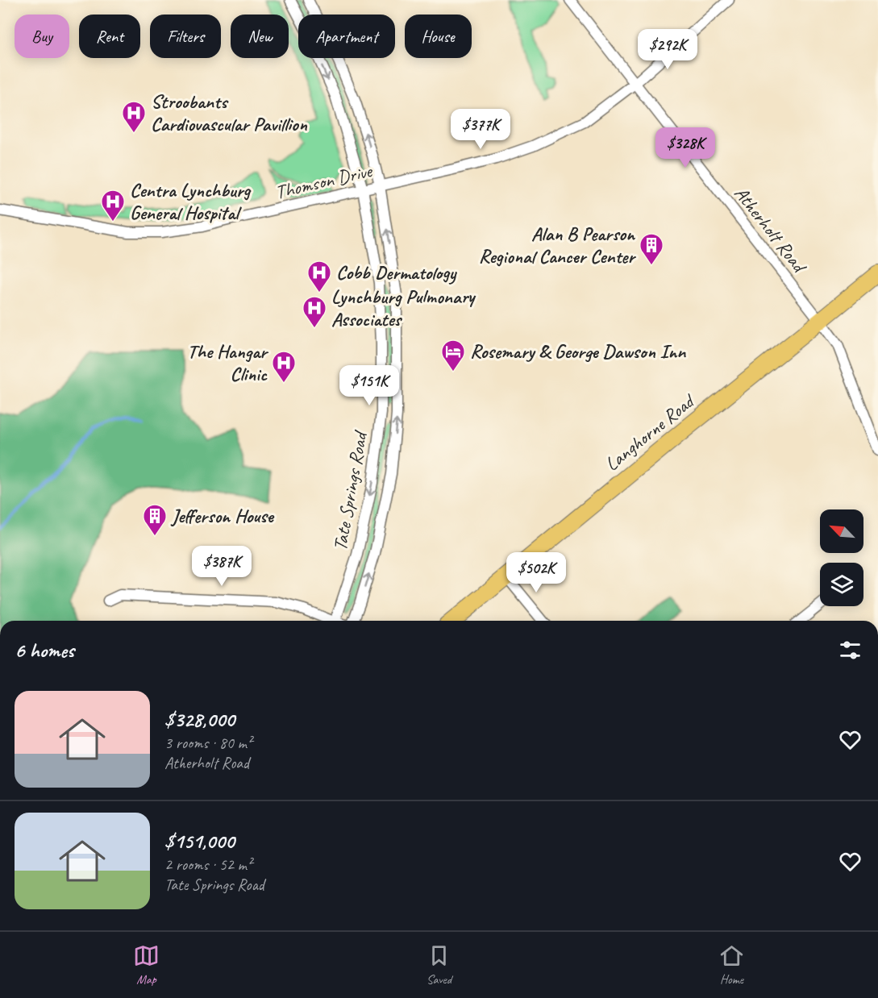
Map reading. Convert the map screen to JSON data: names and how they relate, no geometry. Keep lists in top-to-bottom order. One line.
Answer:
{"streets":{"main road":["Langhorne Road"],"street":["Thomson Drive","Atherholt Road","Tate Springs Road"]},"crossings":[["Thomson Drive","Atherholt Road"],["Thomson Drive","Tate Springs Road"],["Atherholt Road","Langhorne Road"]],"places":{"hospital":["Stroobants Cardiovascular Pavillion","Centra Lynchburg General Hospital","Cobb Dermatology","Lynchburg Pulmonary Associates","The Hangar Clinic"],"building":["Alan B Pearson Regional Cancer Center","Jefferson House"],"hotel":["Rosemary & George Dawson Inn"]},"north":"top left","page":{"chip":["Buy","Rent","Filters","New","Apartment","House"],"price":["$292K","$377K","$328K","$151K","$387K","$502K"],"heading":"6 homes","list":[{"name":"$328,000","note":"3 rooms · 80 m² · Atherholt Road"},{"name":"$151,000","note":"2 rooms · 52 m² · Tate Springs Road"}],"tabs":["Map","Saved","Home"]}}
